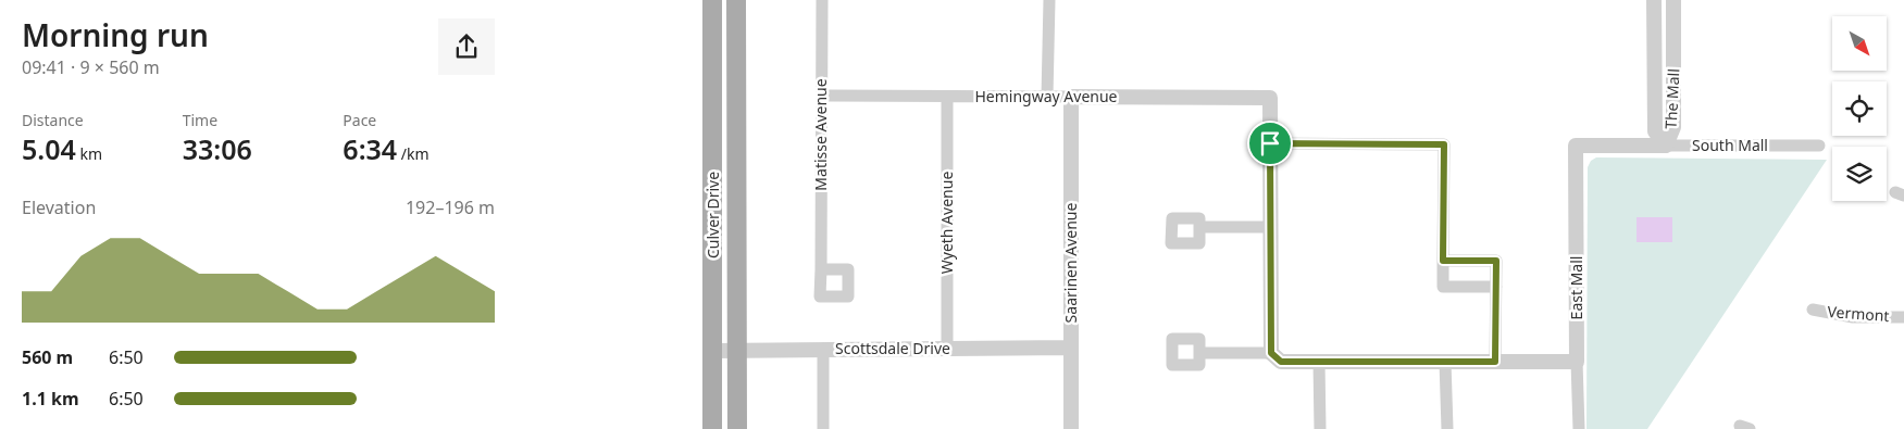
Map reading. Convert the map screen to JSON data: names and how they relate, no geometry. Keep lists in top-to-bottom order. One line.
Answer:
{"streets":{"main road":["Culver Drive"],"street":["Hemingway Avenue","The Mall","Matisse Avenue","South Mall","Wyeth Avenue","Saarinen Avenue","East Mall","Vermont","Scottsdale Drive"]},"crossings":[["Hemingway Avenue","Matisse Avenue"],["Hemingway Avenue","Wyeth Avenue"],["Hemingway Avenue","Saarinen Avenue"],["The Mall","South Mall"],["South Mall","East Mall"],["Culver Drive","Scottsdale Drive"],["Wyeth Avenue","Scottsdale Drive"],["Saarinen Avenue","Scottsdale Drive"]],"north":"bottom right","page":{"heading":["Morning run","09:41 · 9 × 560 m"],"stats":[["Distance","5.04 km"],["Time","33:06"],["Pace","6:34 /km"]],"chart":["Elevation","192–196 m"],"list":[{"name":"560 m","note":"6:50"},{"name":"1.1 km","note":"6:50"}]}}
